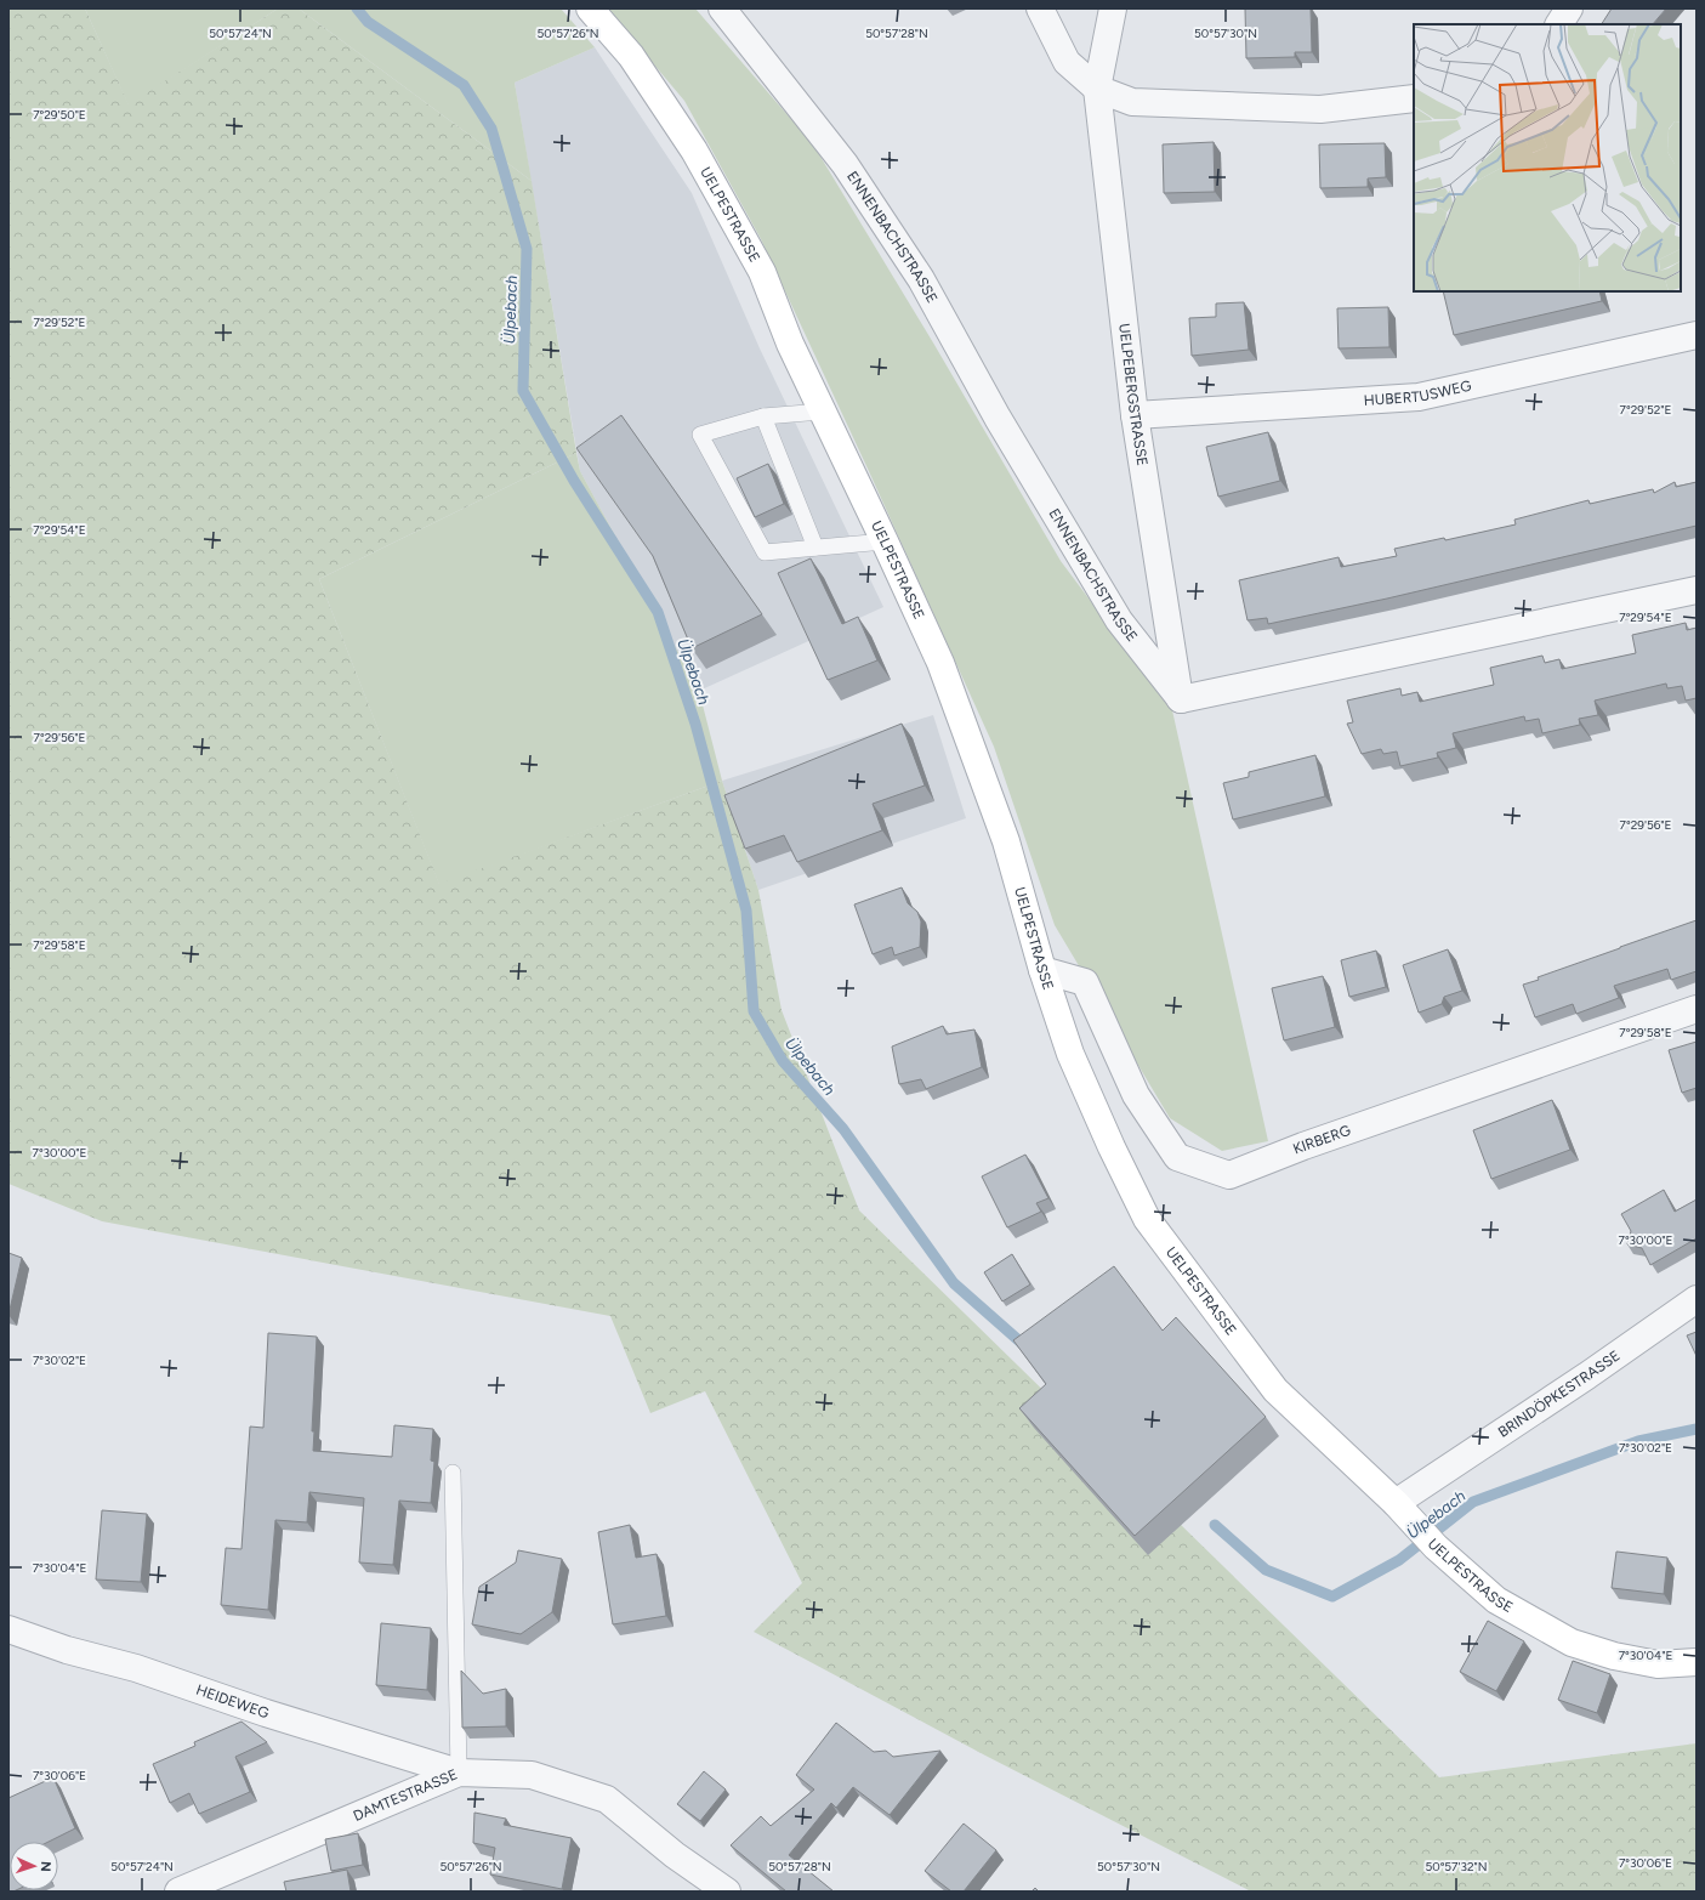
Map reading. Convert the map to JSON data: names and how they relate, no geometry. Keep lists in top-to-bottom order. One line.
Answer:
{"streets":{"main road":["UELPESTRASSE"],"street":["ENNENBACHSTRASSE","HUBERTUSWEG","UELPEBERGSTRASSE","KIRBERG","BRINDÖPKESTRASSE","HEIDEWEG","DAMTESTRASSE"]},"crossings":[["UELPESTRASSE","KIRBERG"],["UELPESTRASSE","BRINDÖPKESTRASSE"],["ENNENBACHSTRASSE","UELPEBERGSTRASSE"],["HUBERTUSWEG","UELPEBERGSTRASSE"],["HEIDEWEG","DAMTESTRASSE"]],"water":["Ülpebach"],"north":"right","coordinates":["50°57'24\"N","50°57'26\"N","50°57'28\"N","50°57'30\"N","7°29'50\"E","7°29'52\"E","7°29'54\"E","7°29'56\"E","7°29'58\"E","7°30'00\"E","7°30'02\"E","7°30'04\"E","7°30'06\"E","50°57'32\"N"]}
